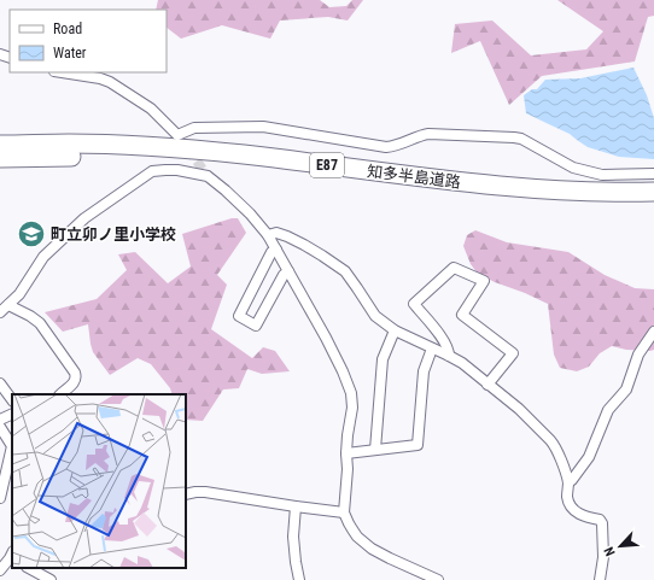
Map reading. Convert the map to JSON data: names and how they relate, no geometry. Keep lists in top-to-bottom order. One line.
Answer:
{"streets":{"highway":["E87","知多半島道路"]},"places":{"school or university":["町立卯ノ里小学校"]},"legend":["Road","Water"],"north":"bottom left"}
